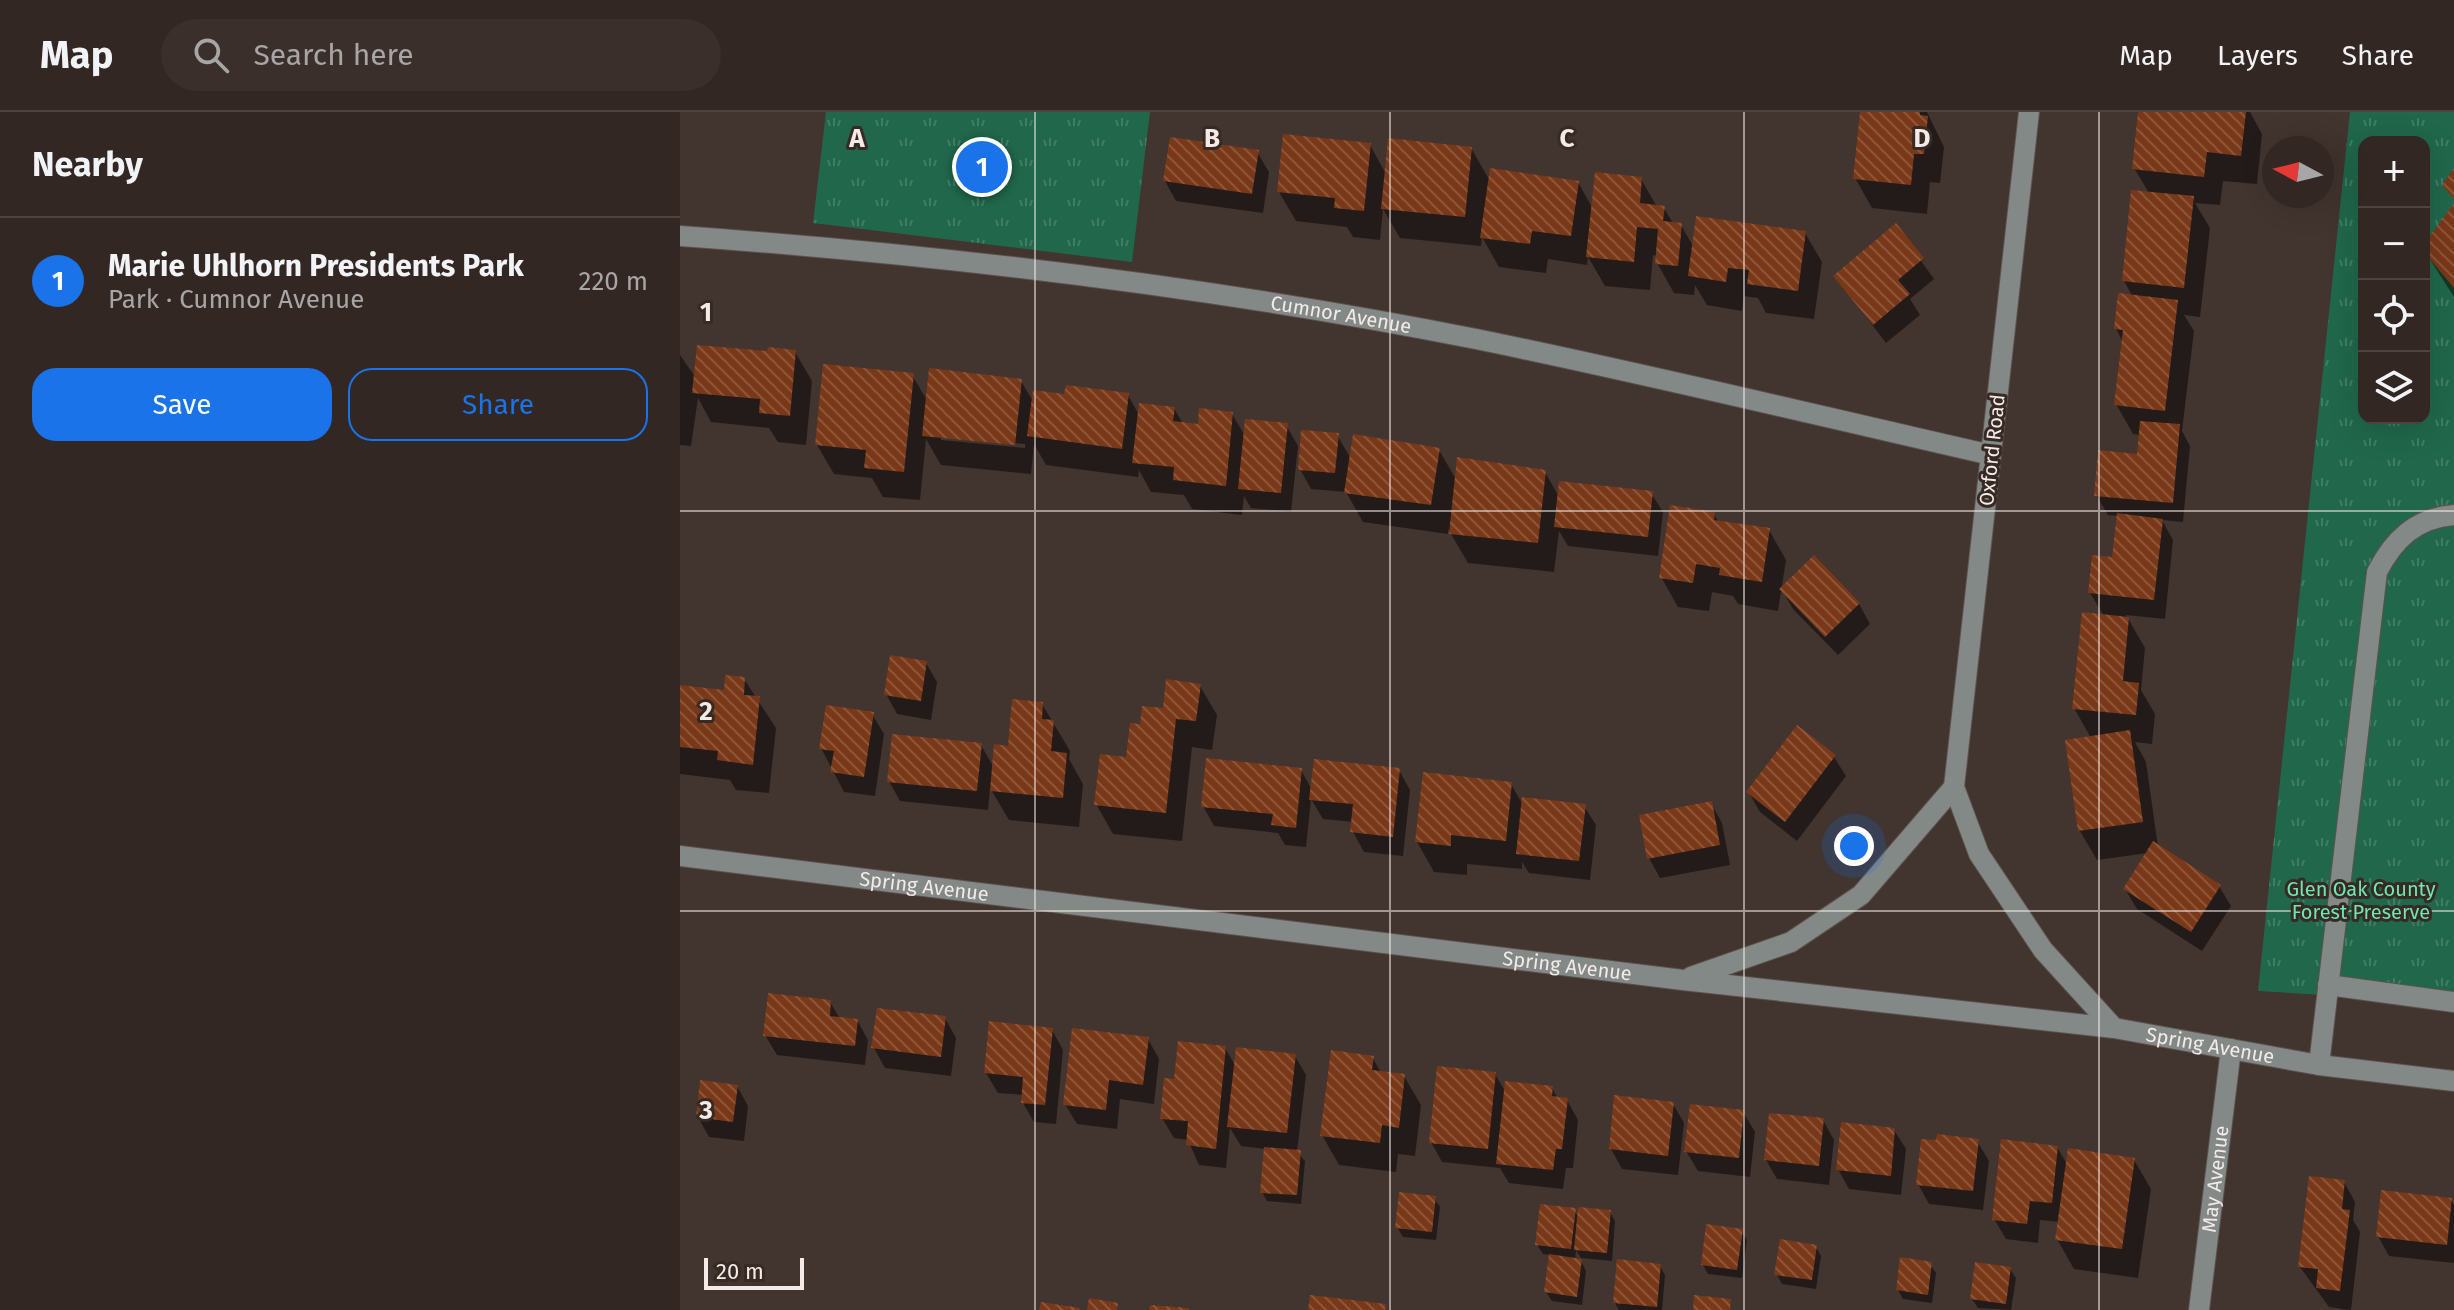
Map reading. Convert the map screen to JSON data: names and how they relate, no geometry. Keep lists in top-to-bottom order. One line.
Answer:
{"streets":{"street":["Cumnor Avenue","Oxford Road","Spring Avenue","May Avenue"]},"crossings":[["Cumnor Avenue","Oxford Road"],["Oxford Road","Spring Avenue"],["Spring Avenue","May Avenue"]],"parks":["Glen Oak County Forest Preserve"],"scale_bar":"20 m","north":"left","page":{"header":"Map","search":"Search here","nav":["Map","Layers","Share"],"heading":"Nearby","map_buttons":["+","−"],"pins":"1","list":[{"mark":"1","name":"Marie Uhlhorn Presidents Park","note":"Park · Cumnor Avenue","value":"220 m"}],"buttons":["Save","Share"],"scale":"20 m"},"grid":{"columns":["A","B","C","D"],"rows":["1","2","3"]}}
